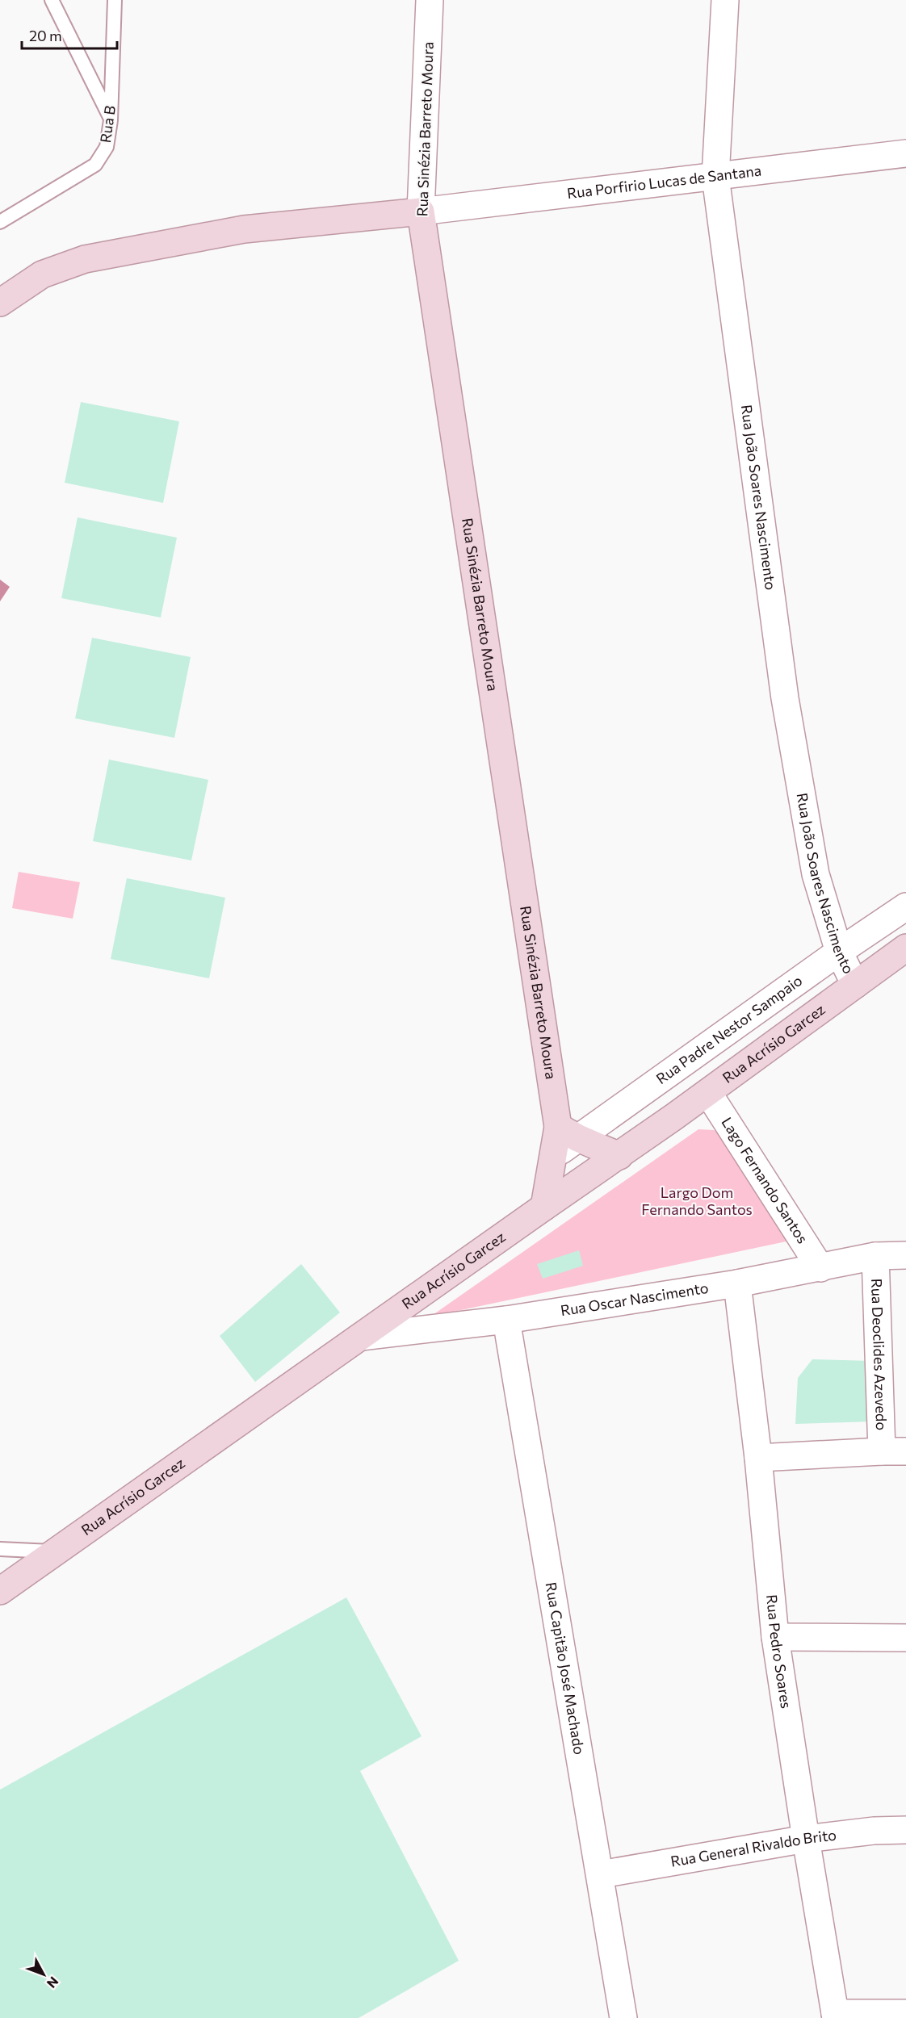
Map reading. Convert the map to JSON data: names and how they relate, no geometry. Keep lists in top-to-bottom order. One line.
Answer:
{"streets":{"street":["Rua Sinézia Barreto Moura","Rua Porfirio Lucas de Santana","Rua João Soares Nascimento","Rua Padre Nestor Sampaio","Rua Acrísio Garcez","Lago Fernando Santos","Rua Oscar Nascimento","Rua Deoclides Azevedo","Rua Pedro Soares","Rua Capitão José Machado","Rua General Rivaldo Brito"],"lane":["Rua B"]},"crossings":[["Rua Sinézia Barreto Moura","Rua Porfirio Lucas de Santana"],["Rua Sinézia Barreto Moura","Rua Padre Nestor Sampaio"],["Rua Sinézia Barreto Moura","Rua Acrísio Garcez"],["Rua Porfirio Lucas de Santana","Rua João Soares Nascimento"],["Rua João Soares Nascimento","Rua Padre Nestor Sampaio"],["Rua João Soares Nascimento","Rua Acrísio Garcez"],["Rua Acrísio Garcez","Lago Fernando Santos"],["Rua Acrísio Garcez","Rua Oscar Nascimento"],["Lago Fernando Santos","Rua Oscar Nascimento"],["Rua Oscar Nascimento","Rua Deoclides Azevedo"],["Rua Oscar Nascimento","Rua Pedro Soares"],["Rua Oscar Nascimento","Rua Capitão José Machado"],["Rua Pedro Soares","Rua General Rivaldo Brito"],["Rua Capitão José Machado","Rua General Rivaldo Brito"]],"parks":["Largo Dom Fernando Santos"],"scale_bar":"20 m","north":"bottom right"}
